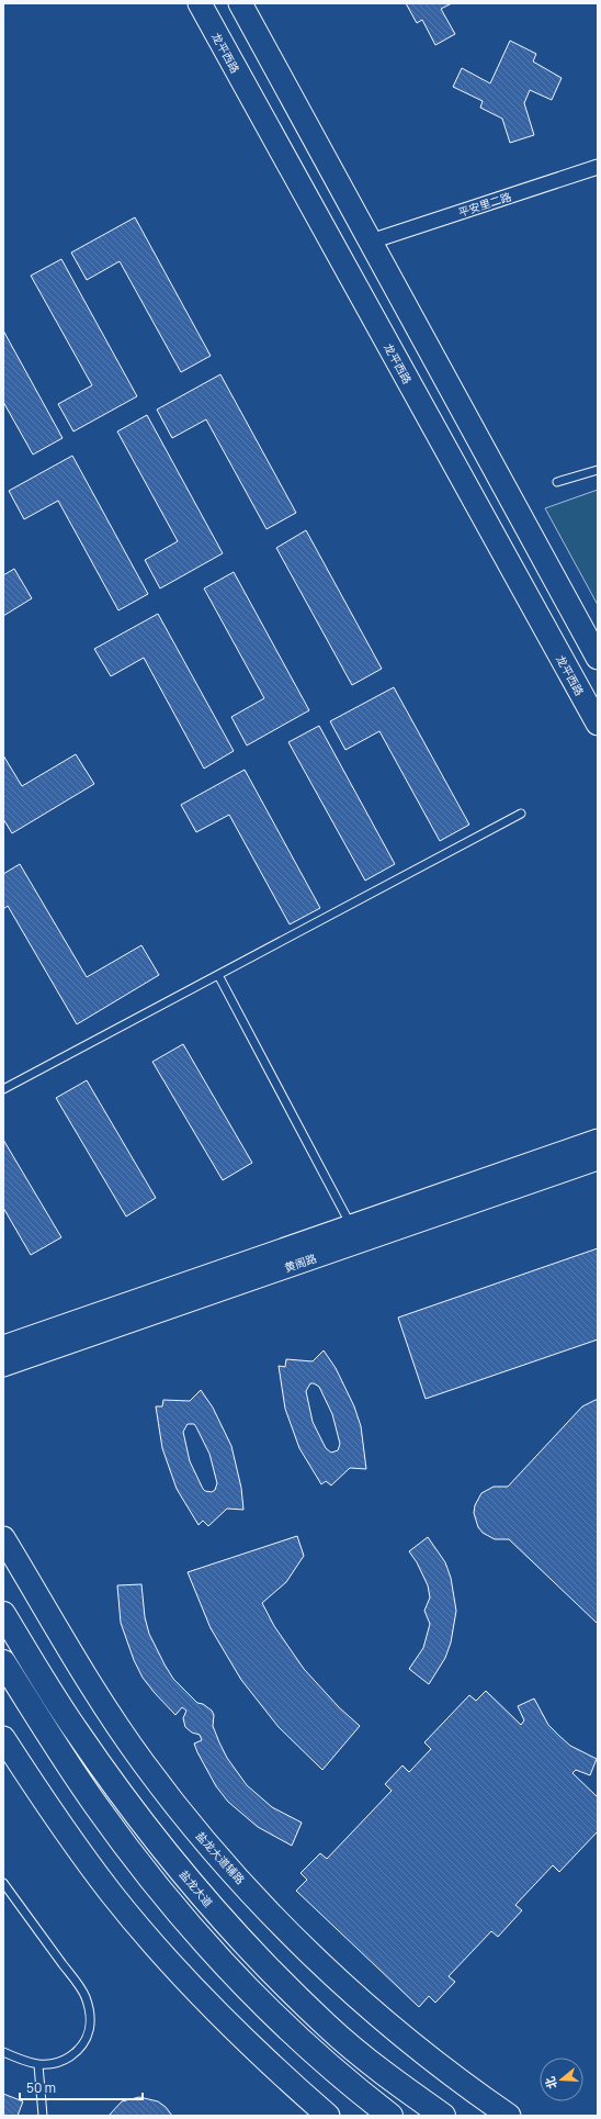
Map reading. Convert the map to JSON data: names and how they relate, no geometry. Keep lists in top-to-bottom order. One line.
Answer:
{"streets":{"highway":["盐龙大道"],"main road":["龙平西路","黄阁路","盐龙大道辅路"],"street":["平安里二路"]},"scale_bar":"50 m","north":"left"}
